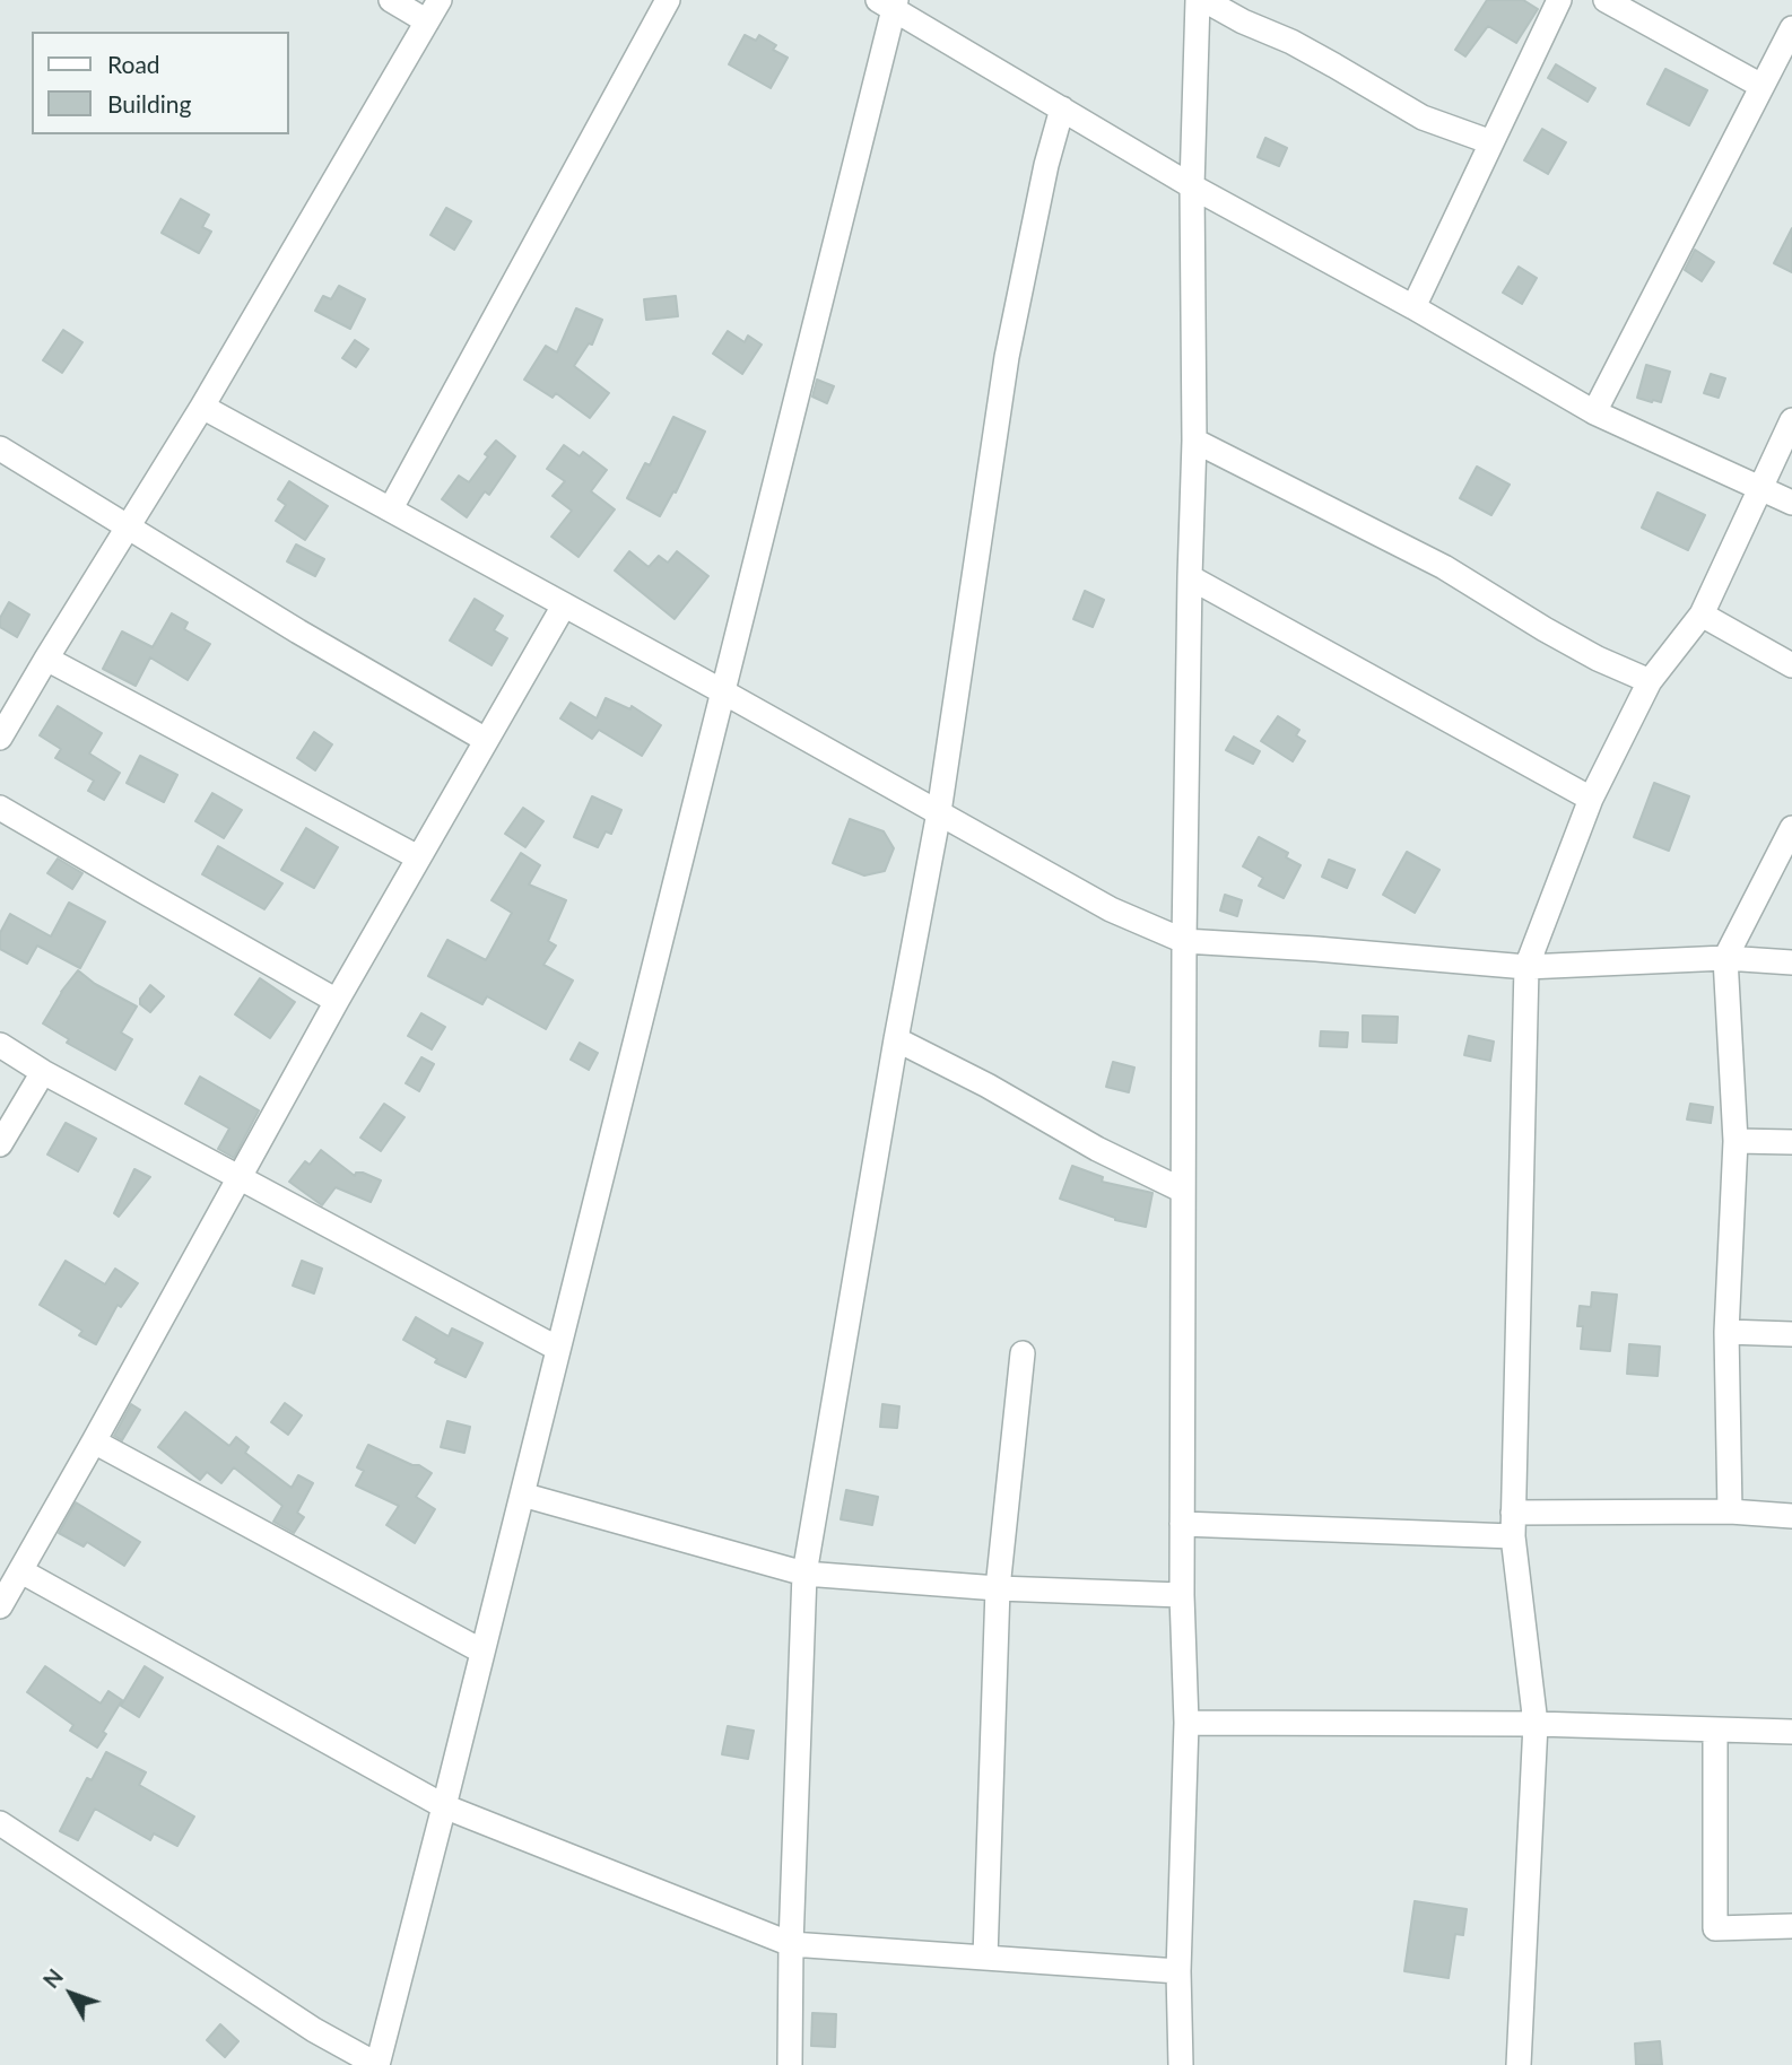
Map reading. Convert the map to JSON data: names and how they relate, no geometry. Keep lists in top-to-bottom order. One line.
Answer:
{"legend":["Road","Building"],"north":"top left"}
